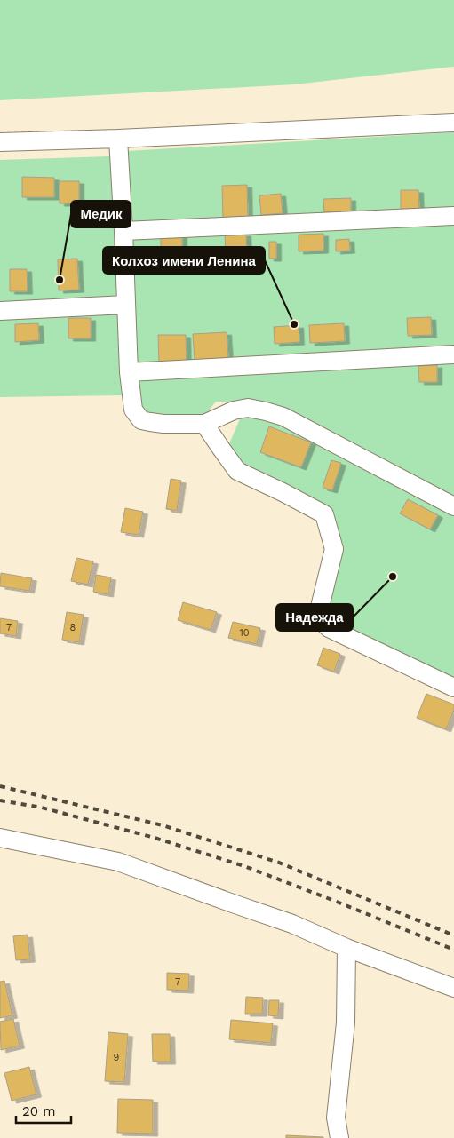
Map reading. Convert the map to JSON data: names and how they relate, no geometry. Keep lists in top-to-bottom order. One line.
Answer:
{"places":["Медик","Колхоз имени Ленина","Надежда"],"house_numbers":["7","8","10","7","9"],"scale_bar":"20 m"}
